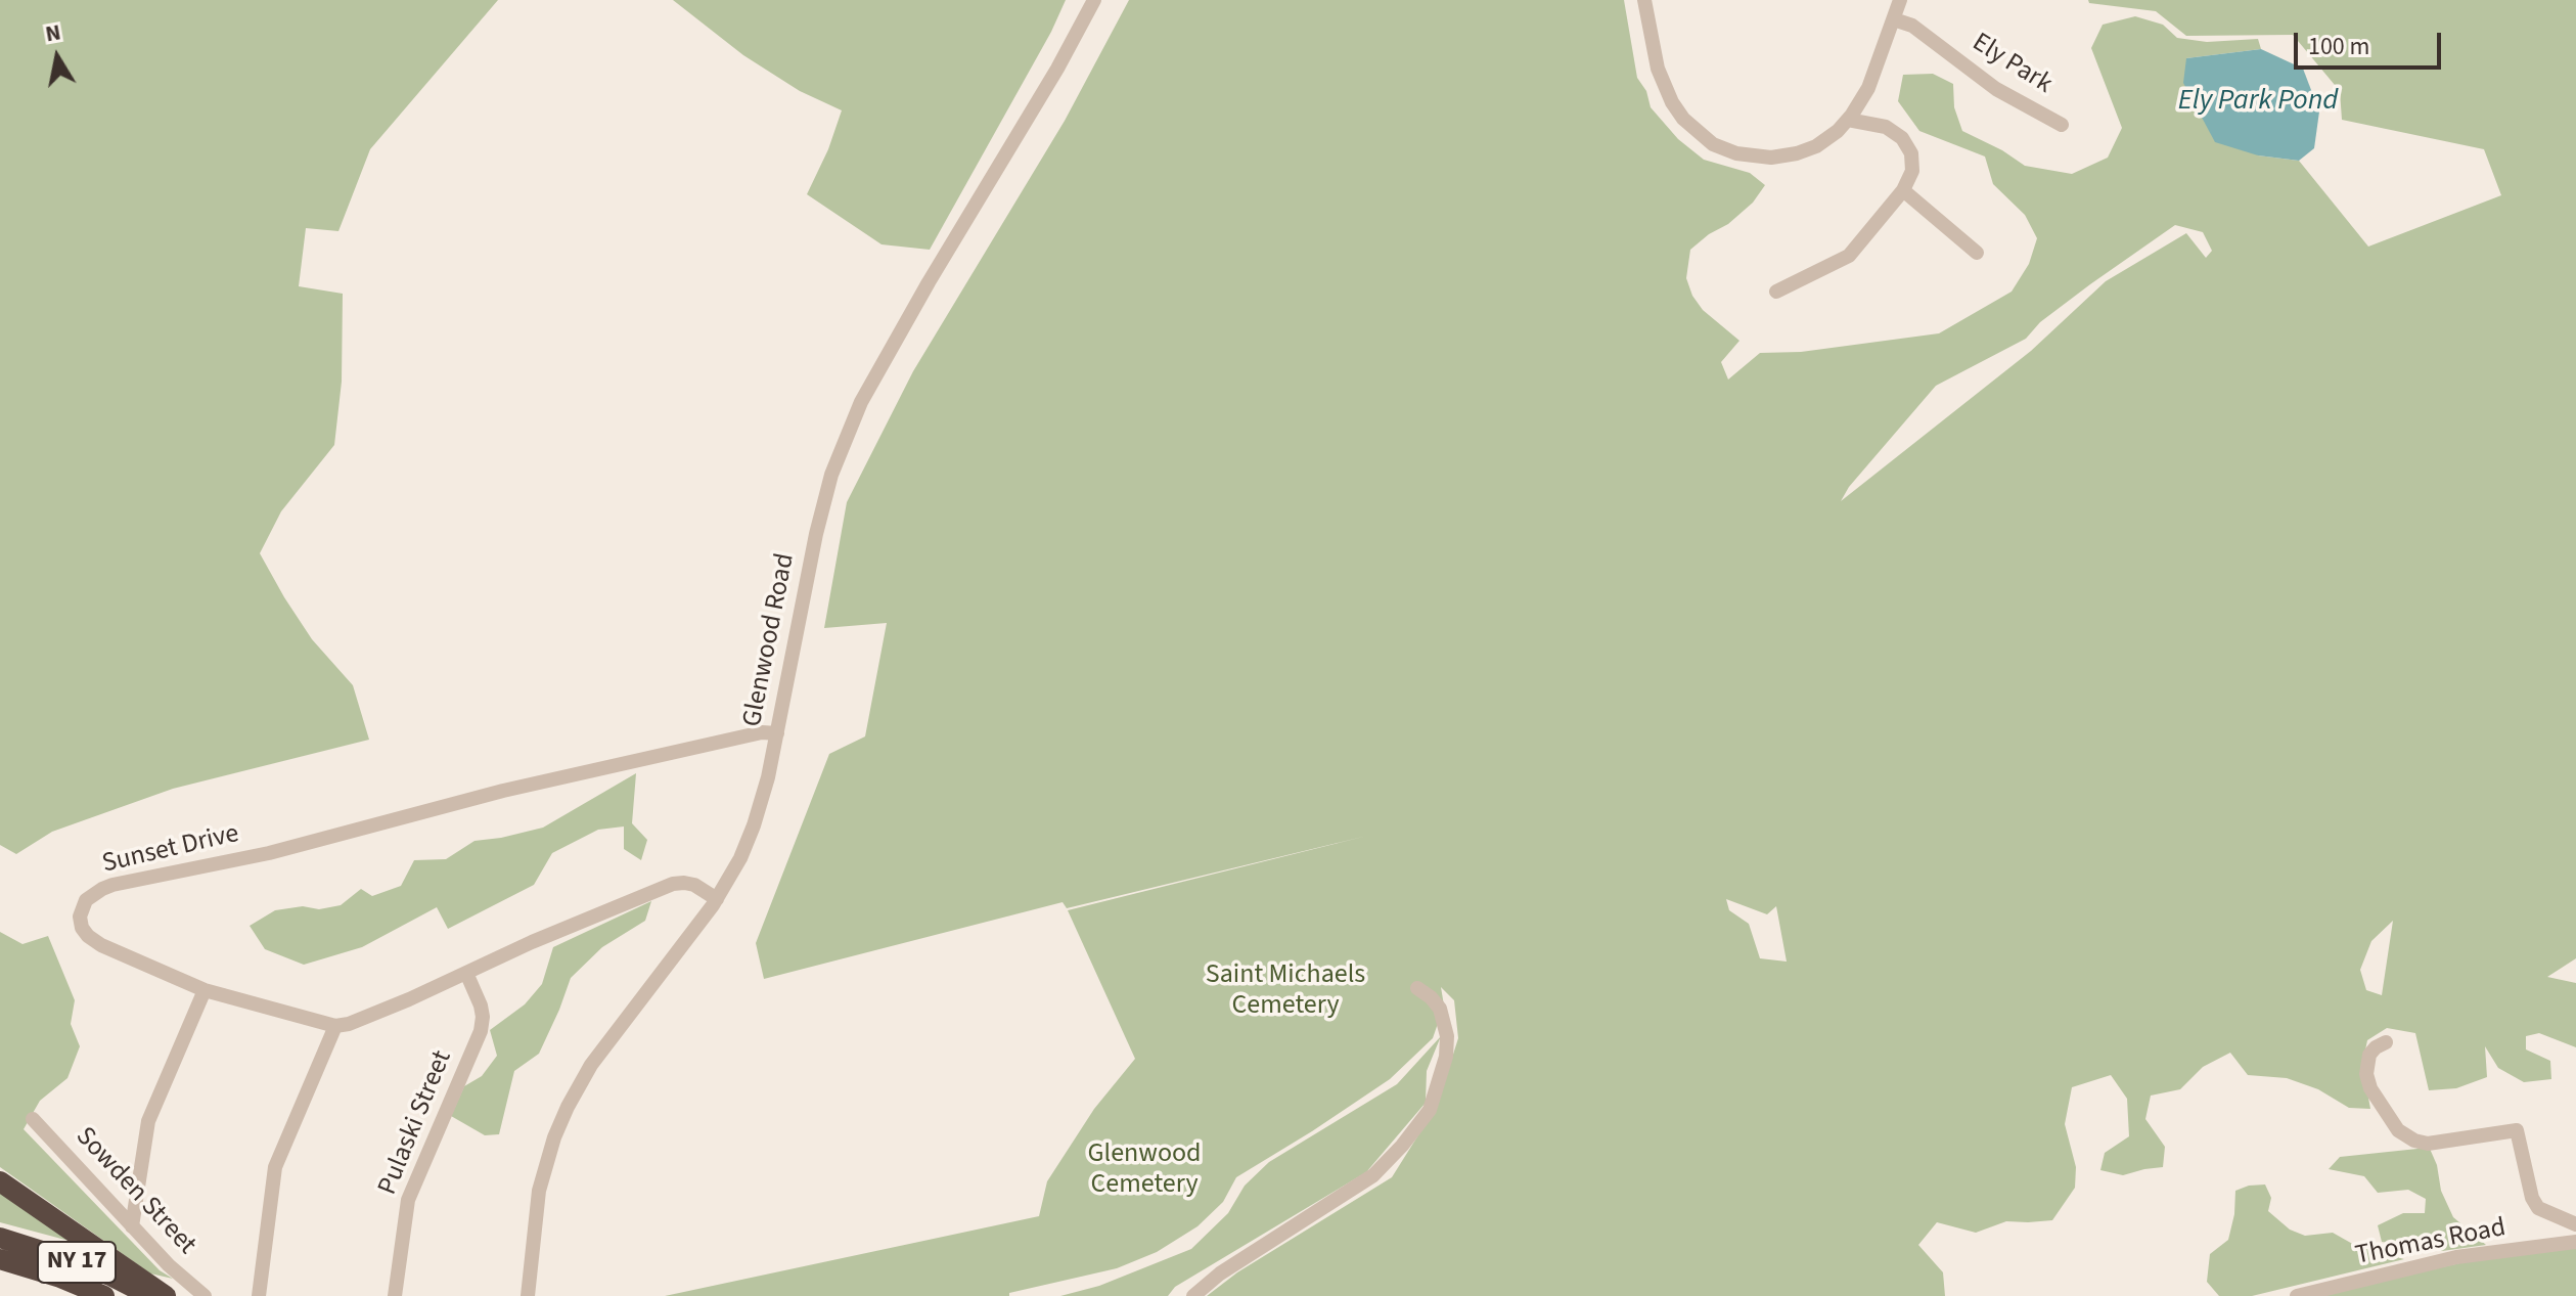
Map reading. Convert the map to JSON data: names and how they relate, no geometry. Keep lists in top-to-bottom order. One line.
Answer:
{"streets":{"highway":["NY 17"],"street":["Ely Park","Glenwood Road","Sunset Drive","Pulaski Street","Sowden Street","Thomas Road"]},"crossings":[["Glenwood Road","Sunset Drive"]],"water":["Ely Park Pond"],"parks":["Saint Michaels Cemetery","Glenwood Cemetery"],"scale_bar":"100 m","north":"top"}
